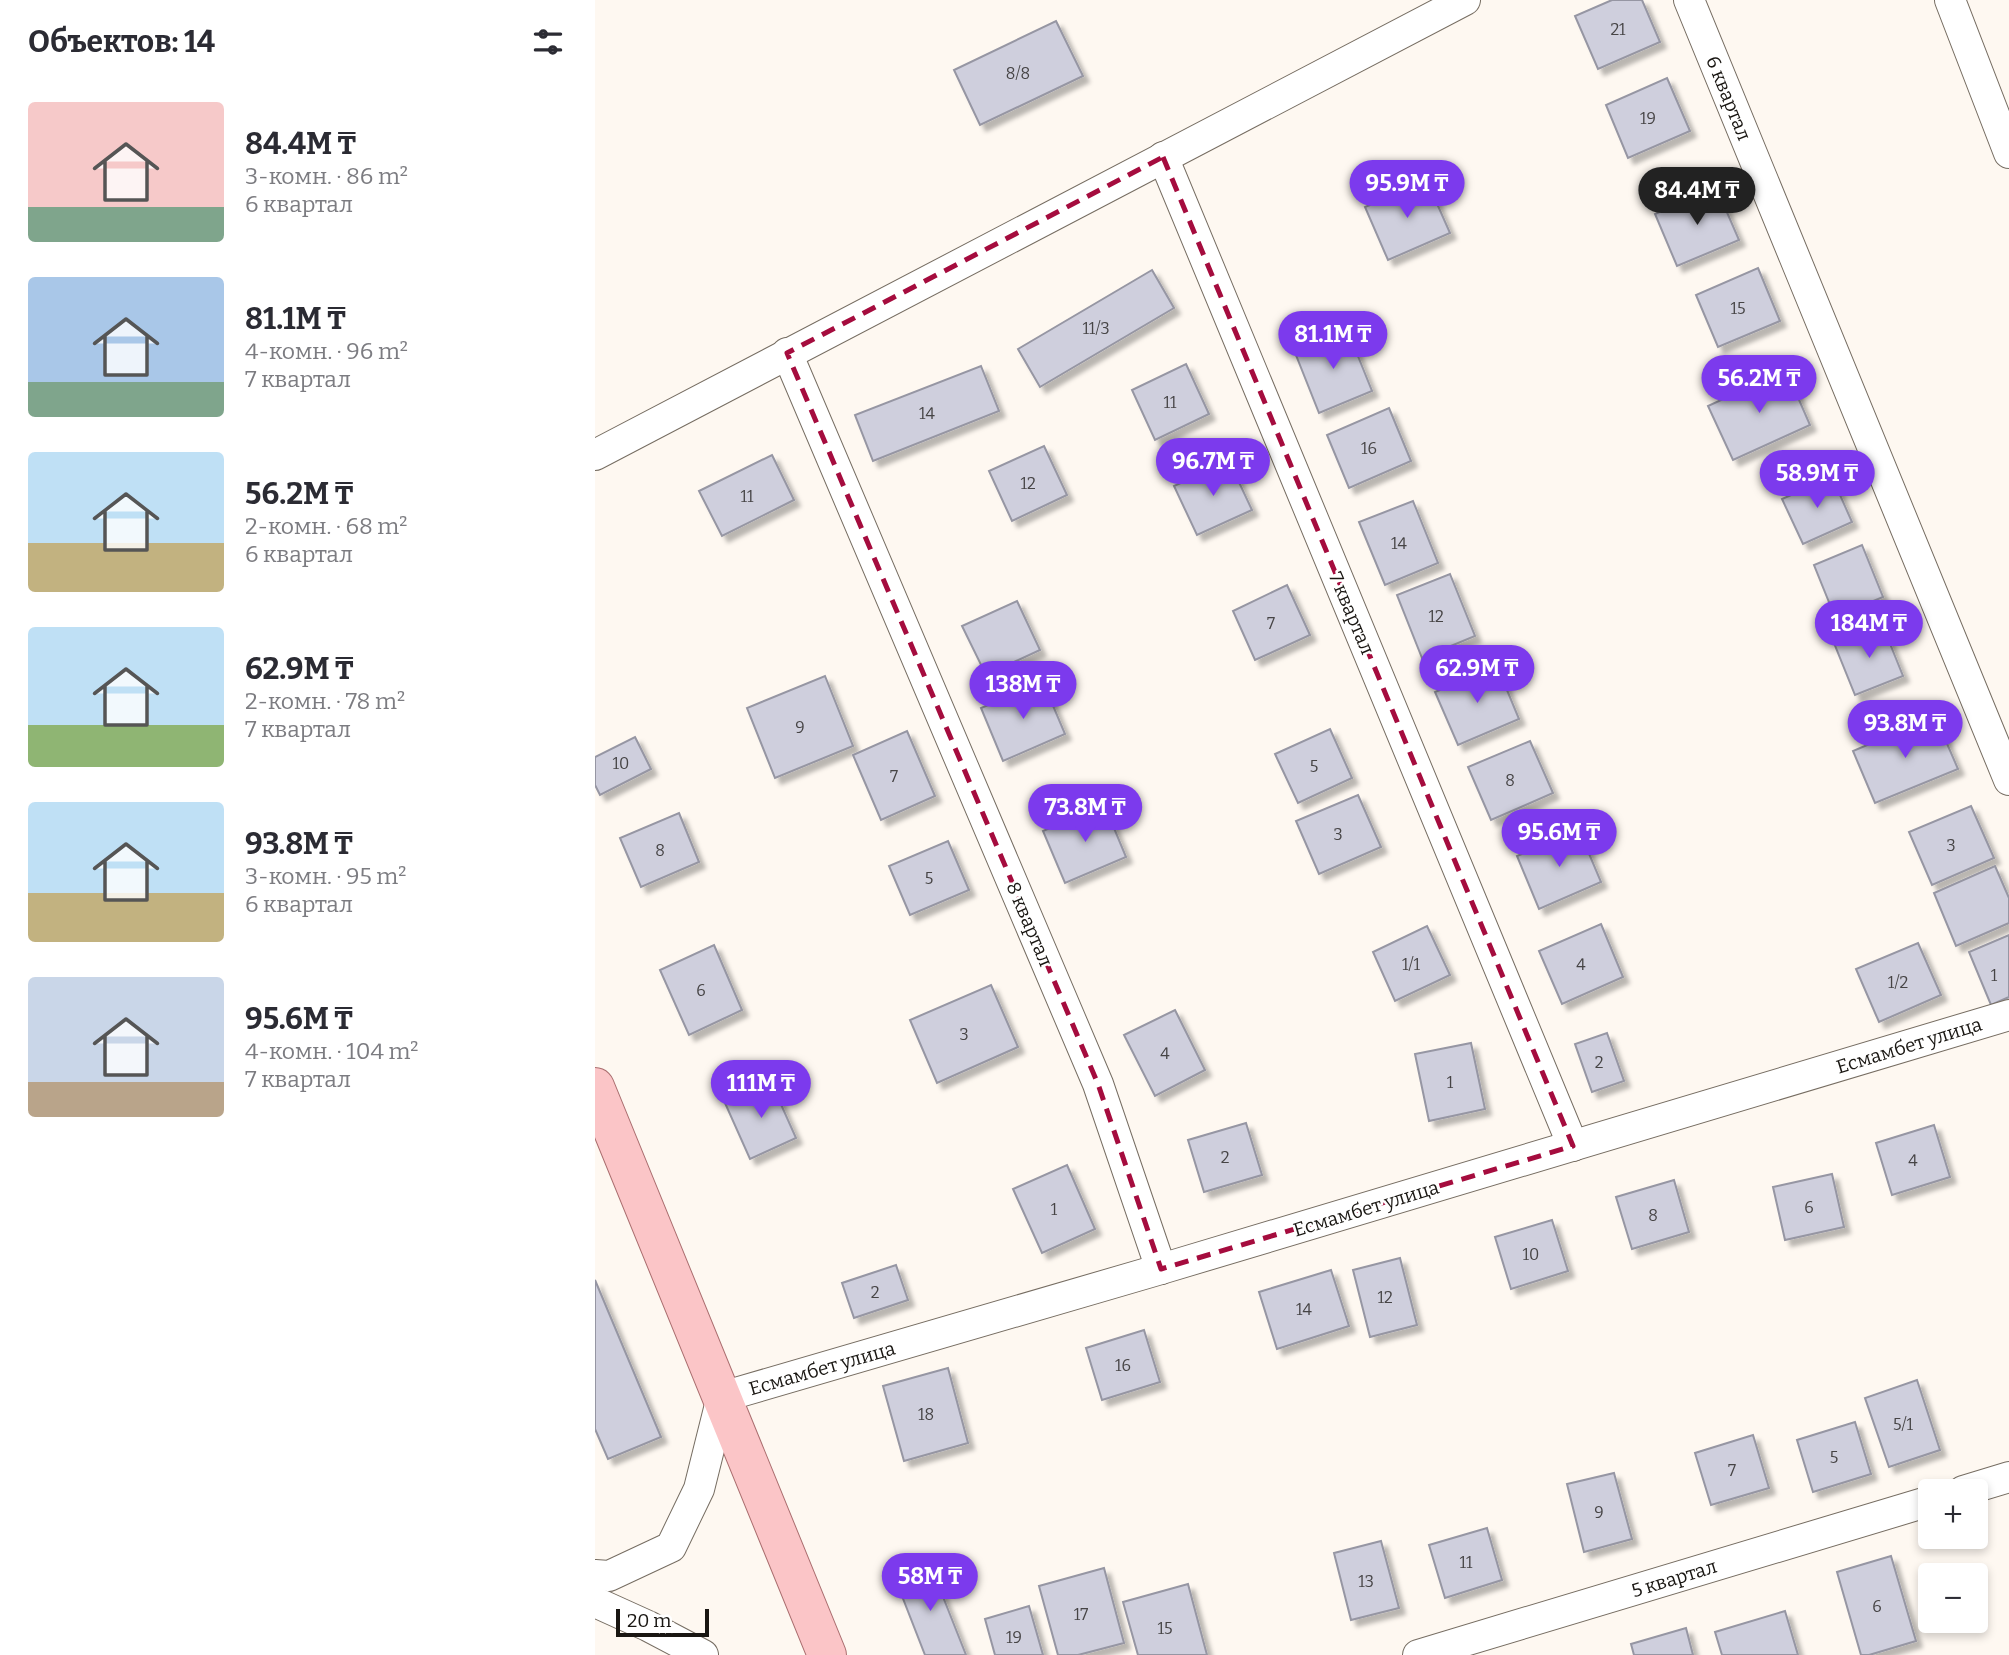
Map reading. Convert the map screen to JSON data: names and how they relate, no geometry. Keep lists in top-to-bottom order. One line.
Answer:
{"streets":{"street":["6 квартал","7 квартал","8 квартал","Есмамбет улица","5 квартал"]},"crossings":[["7 квартал","Есмамбет улица"],["8 квартал","Есмамбет улица"]],"house_numbers":["21","8/8","19","15","11/3","11","14","16","12","11","14","12","7","9","10","5","7","8","3","3","8","5","1/1","4","1","1/2","6","3","4","2","1","2","4","6","1","8","10","2","12","14","16","18","5/1","5","7","9","11","13","6","17","15","19"],"scale_bar":"20 m","page":{"heading":"Объектов: 14","list":[{"name":"84.4M ₸","note":"3-комн. · 86 m² · 6 квартал"},{"name":"81.1M ₸","note":"4-комн. · 96 m² · 7 квартал"},{"name":"56.2M ₸","note":"2-комн. · 68 m² · 6 квартал"},{"name":"62.9M ₸","note":"2-комн. · 78 m² · 7 квартал"},{"name":"93.8M ₸","note":"3-комн. · 95 m² · 6 квартал"},{"name":"95.6M ₸","note":"4-комн. · 104 m² · 7 квартал"}],"price":["95.9M ₸","84.4M ₸","81.1M ₸","56.2M ₸","96.7M ₸","58.9M ₸","184M ₸","62.9M ₸","138M ₸","93.8M ₸","73.8M ₸","95.6M ₸","111M ₸","58M ₸"],"map_buttons":["+","−"],"scale":"20 m"}}
